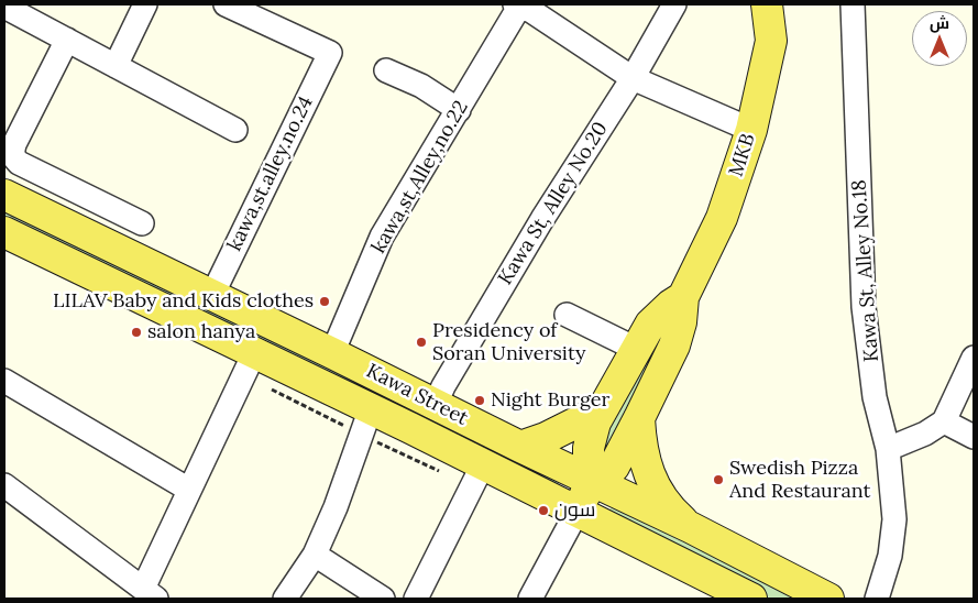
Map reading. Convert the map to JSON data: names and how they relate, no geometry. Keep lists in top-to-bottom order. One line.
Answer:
{"streets":{"main road":["MKB","Kawa Street"],"street":["kawa,st.alley.no.24","kawa,st,Alley,no.22","Kawa St, Alley No.20","Kawa St, Alley No.18"]},"crossings":[["kawa,st.alley.no.24","Kawa Street"],["kawa,st,Alley,no.22","Kawa Street"],["Kawa St, Alley No.20","Kawa Street"]],"places":["LILAV Baby and Kids clothes","salon hanya","Presidency of Soran University","Night Burger","Swedish Pizza And Restaurant","سون"],"north":"top"}
